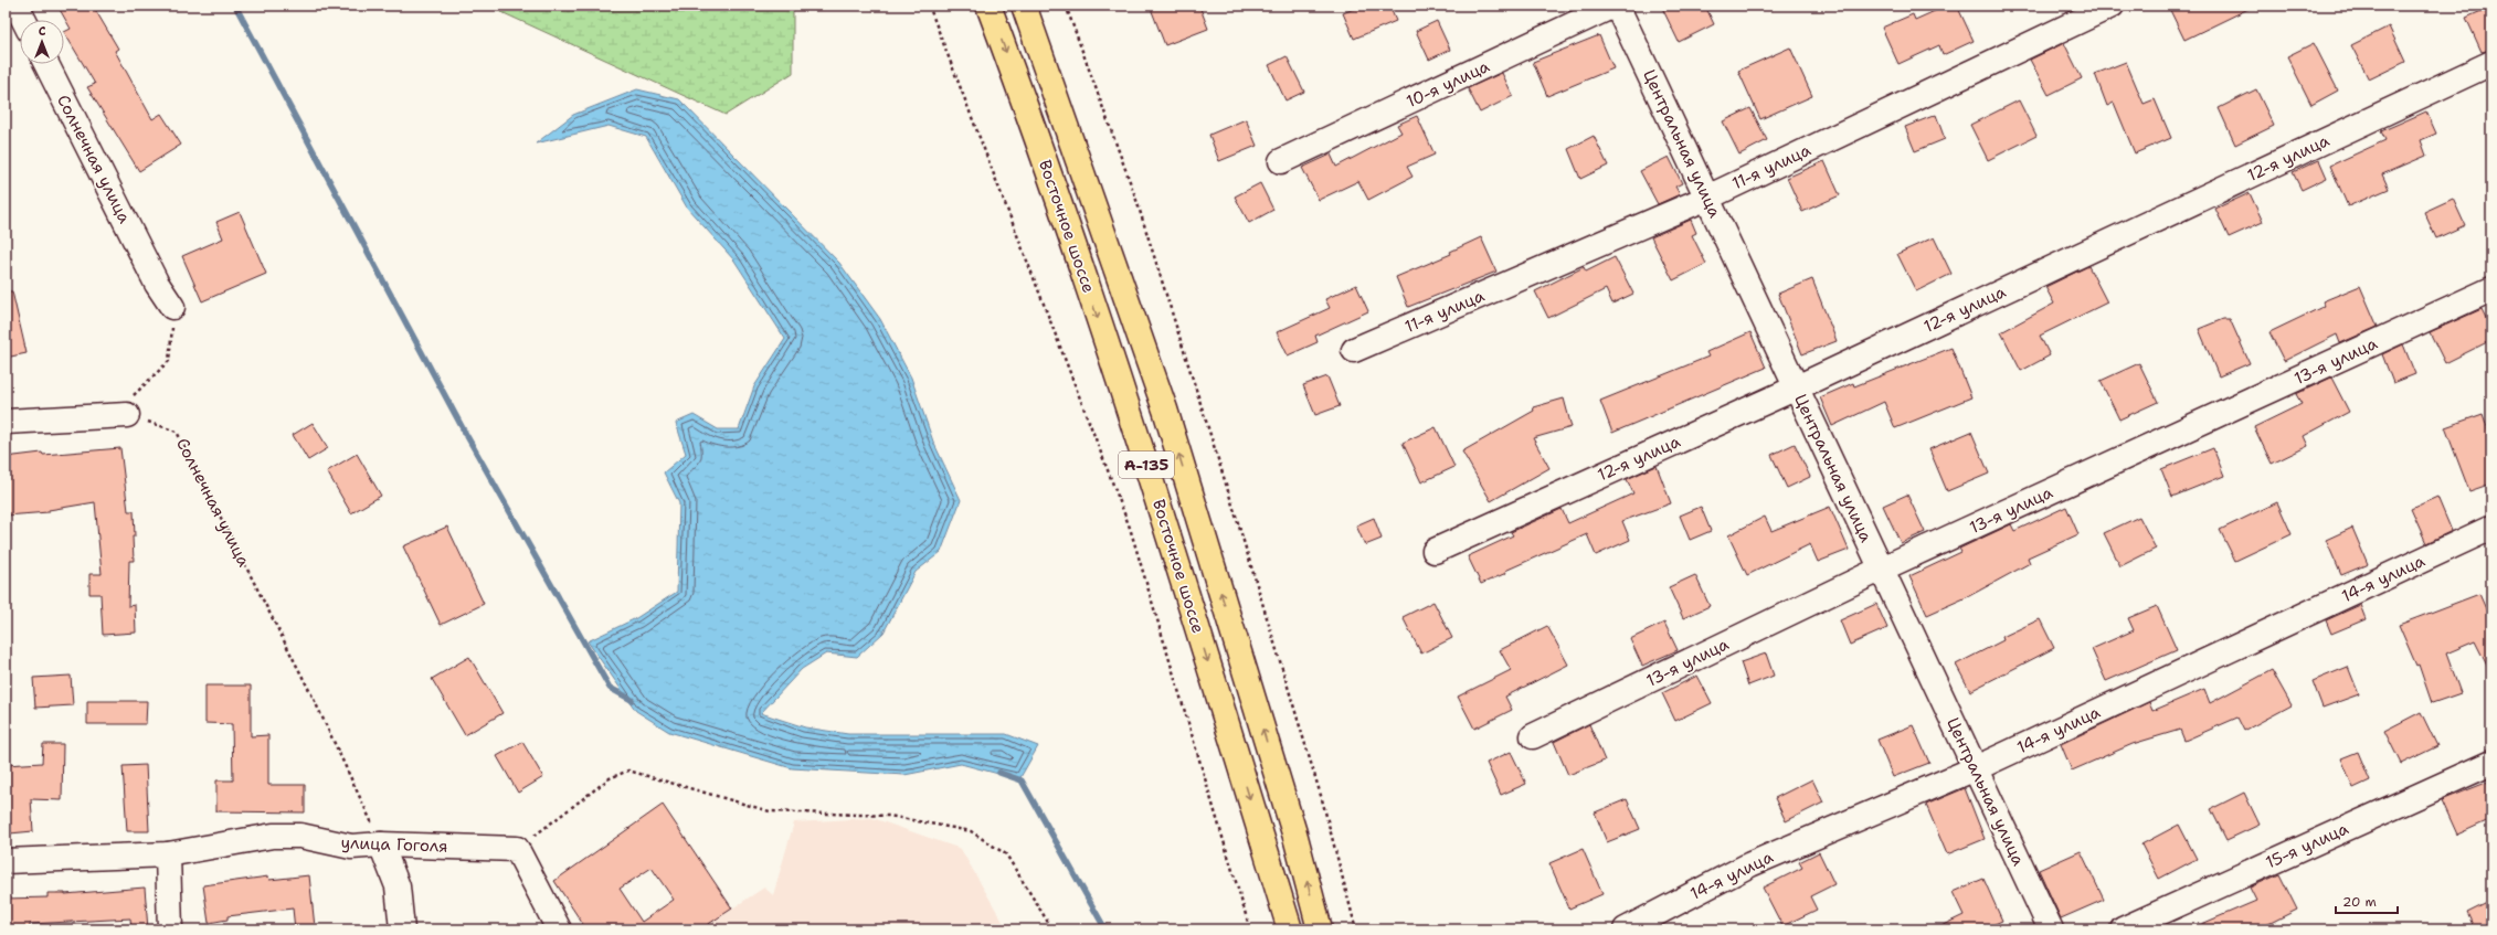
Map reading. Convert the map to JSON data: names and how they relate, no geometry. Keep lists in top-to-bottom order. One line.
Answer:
{"streets":{"highway":["Восточное шоссе","А-135"],"street":["10-я улица","Центральная улица","12-я улица","Солнечная улица","11-я улица","13-я улица","14-я улица","улица Гоголя","15-я улица"]},"crossings":[["10-я улица","Центральная улица"],["Центральная улица","12-я улица"],["Центральная улица","11-я улица"],["Центральная улица","13-я улица"],["Центральная улица","14-я улица"],["Солнечная улица","улица Гоголя"]],"scale_bar":"20 m","north":"top"}
